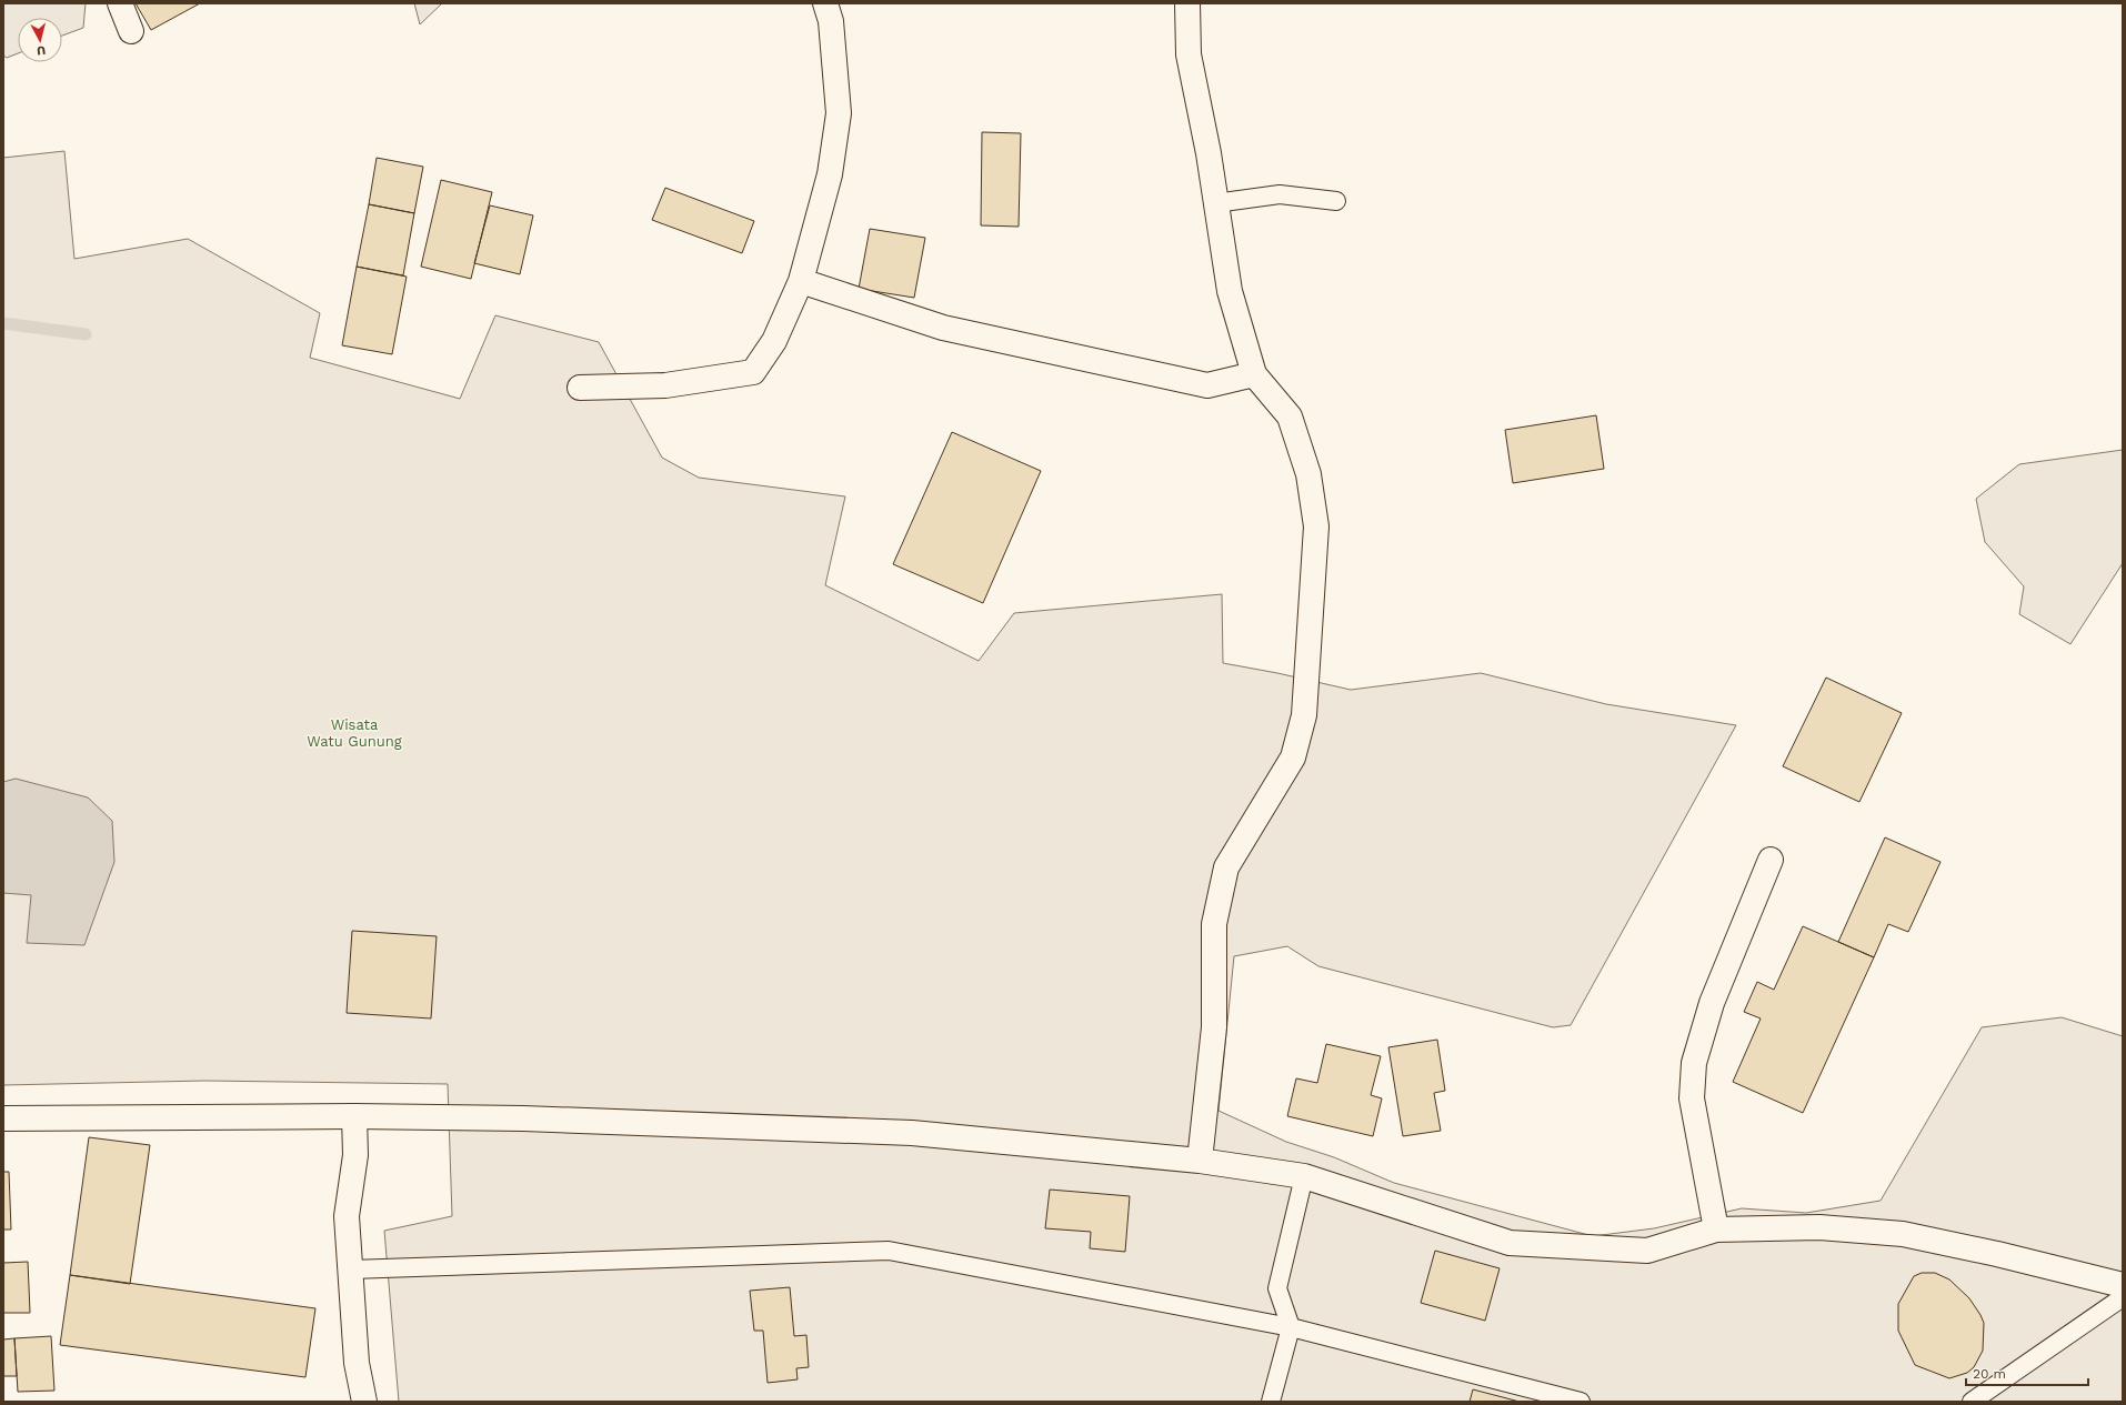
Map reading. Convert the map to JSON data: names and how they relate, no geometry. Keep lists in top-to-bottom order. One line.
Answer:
{"parks":["Wisata Watu Gunung"],"scale_bar":"20 m","north":"bottom"}
